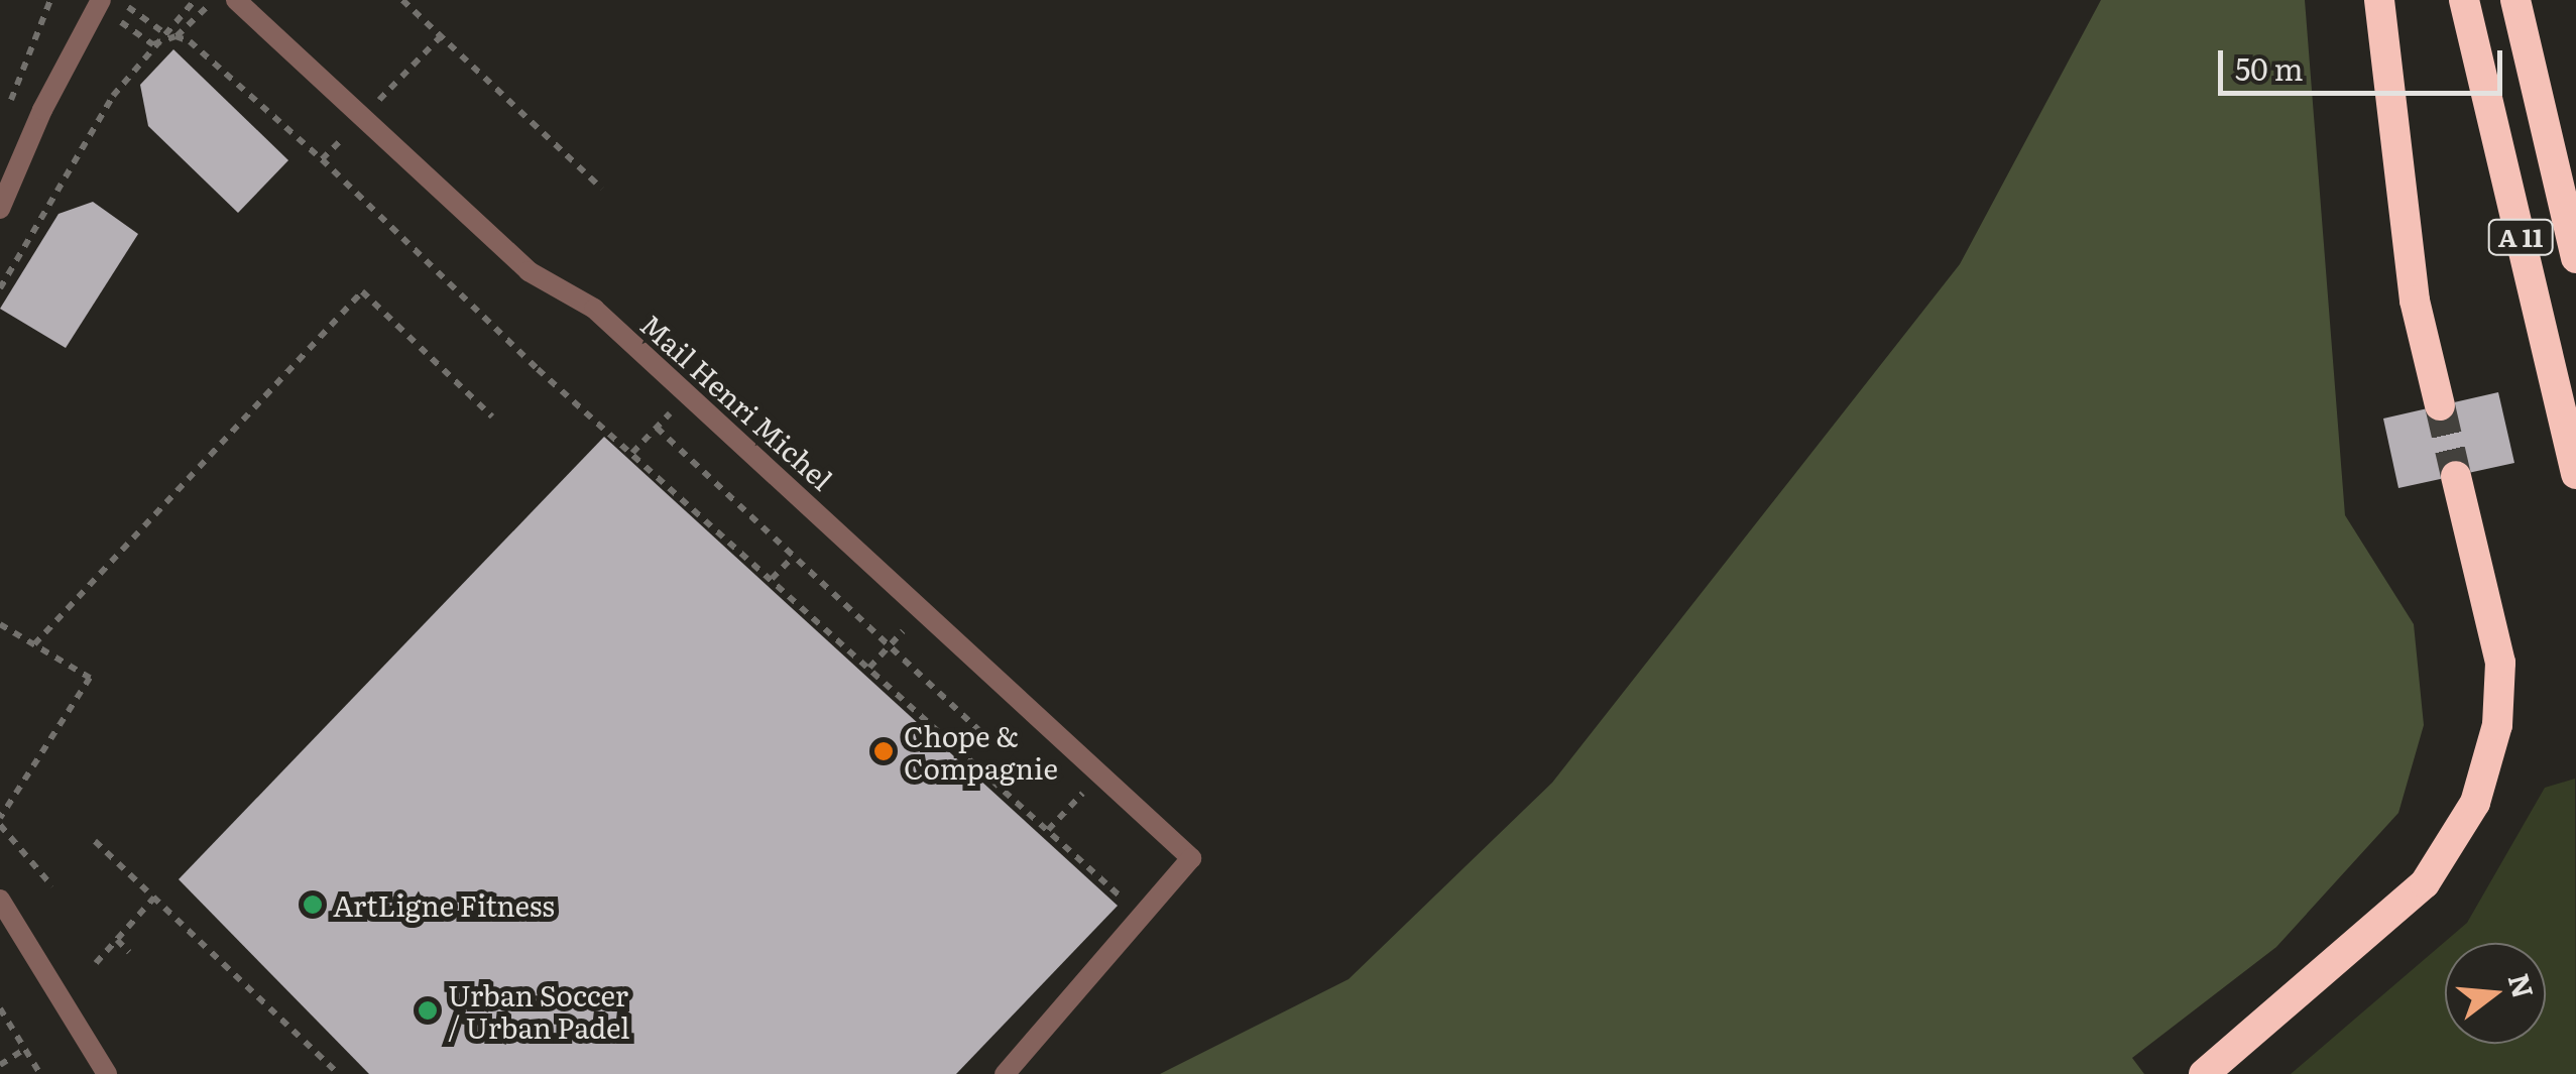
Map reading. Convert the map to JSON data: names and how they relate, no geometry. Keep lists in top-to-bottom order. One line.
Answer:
{"streets":{"highway":["A 11"],"street":["Mail Henri Michel"]},"places":["Chope & Compagnie","ArtLigne Fitness","Urban Soccer / Urban Padel"],"scale_bar":"50 m","north":"right"}
